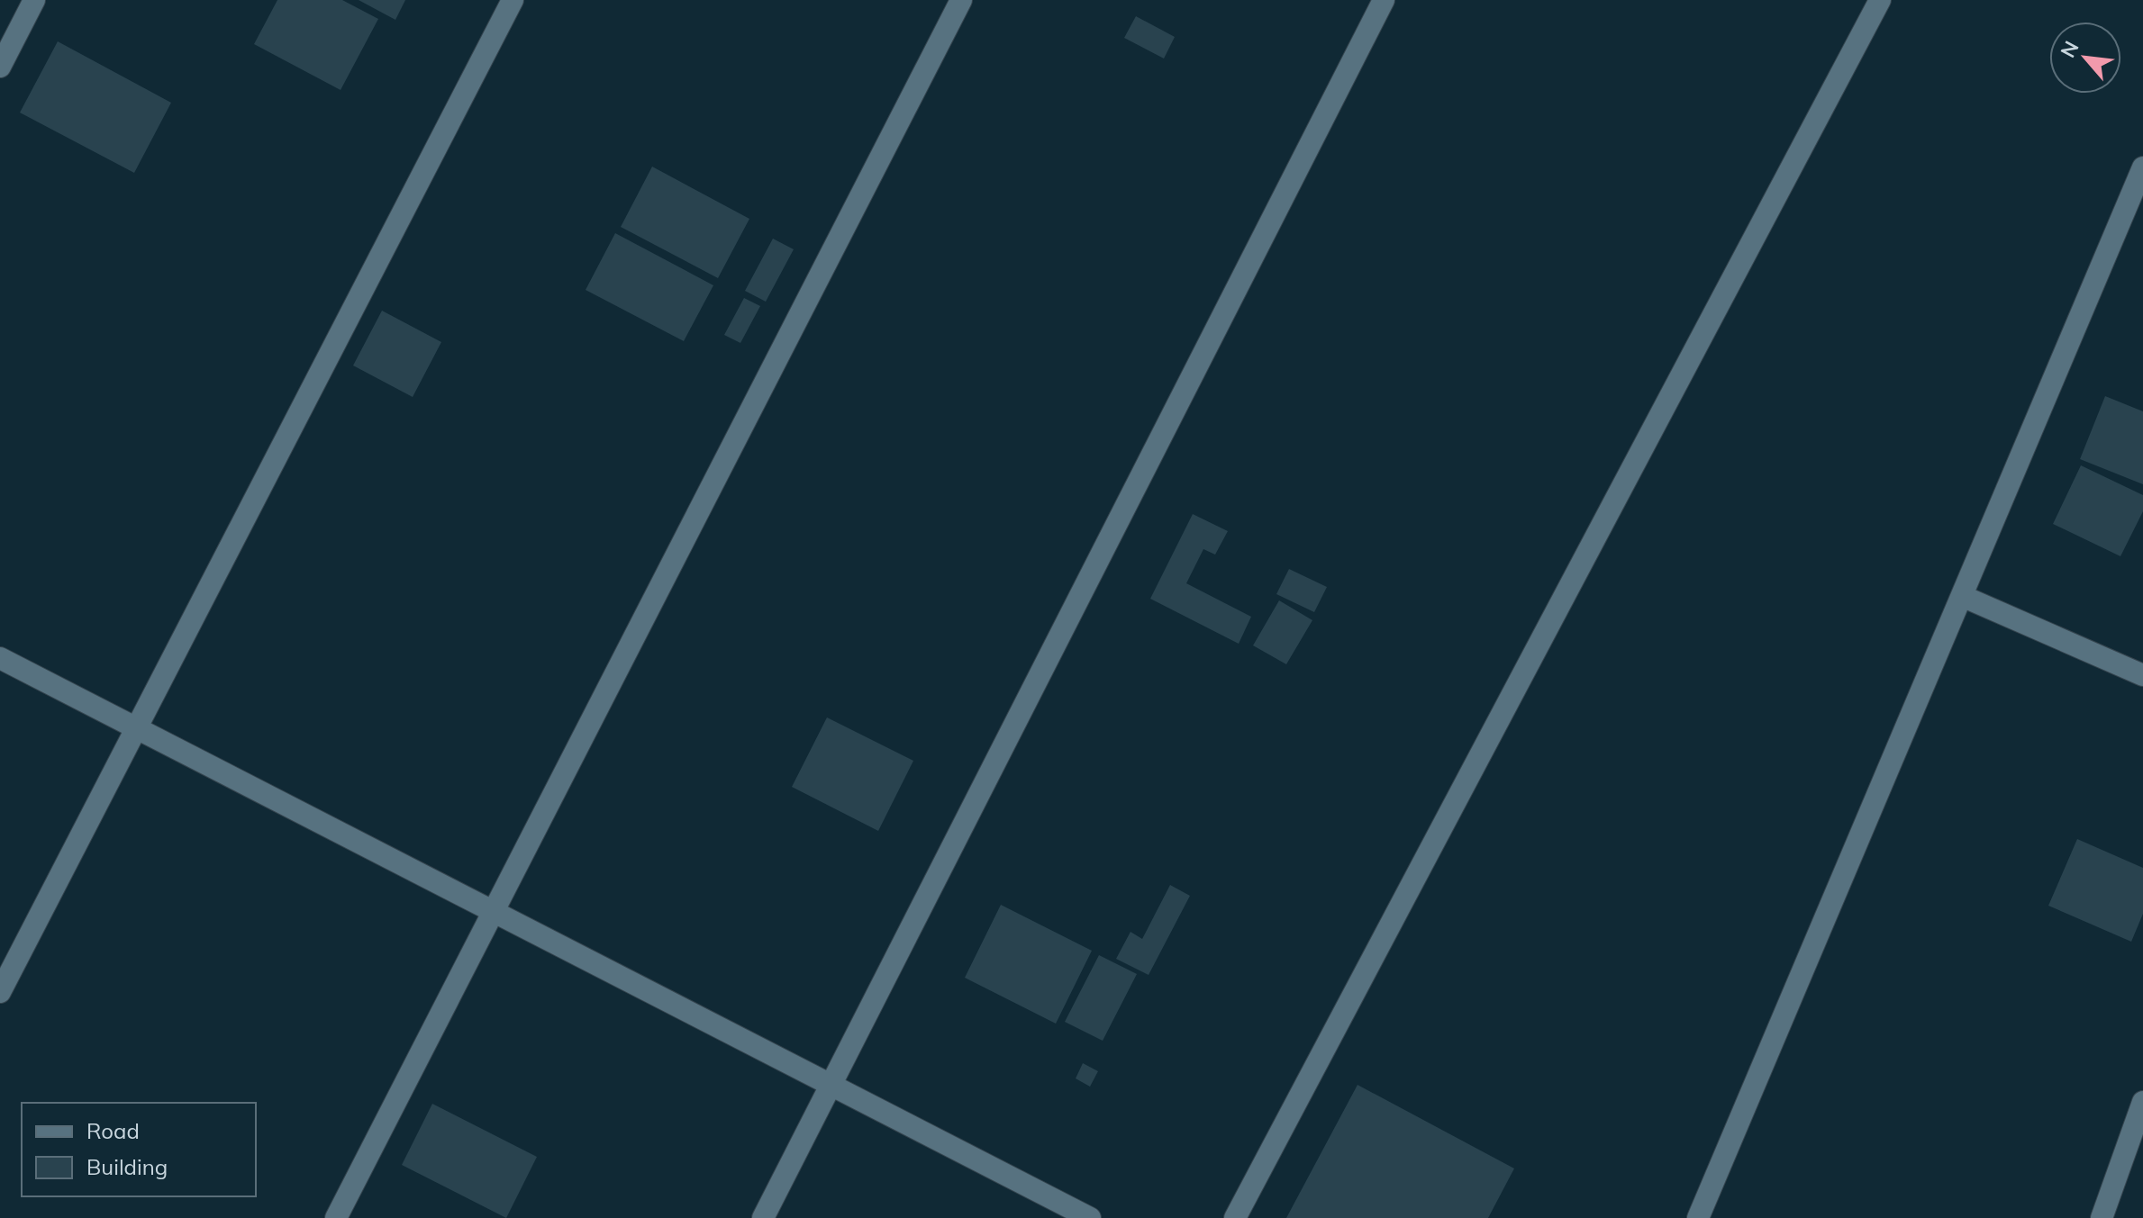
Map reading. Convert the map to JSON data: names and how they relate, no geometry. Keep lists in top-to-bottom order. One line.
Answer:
{"legend":["Road","Building"],"north":"top left"}
